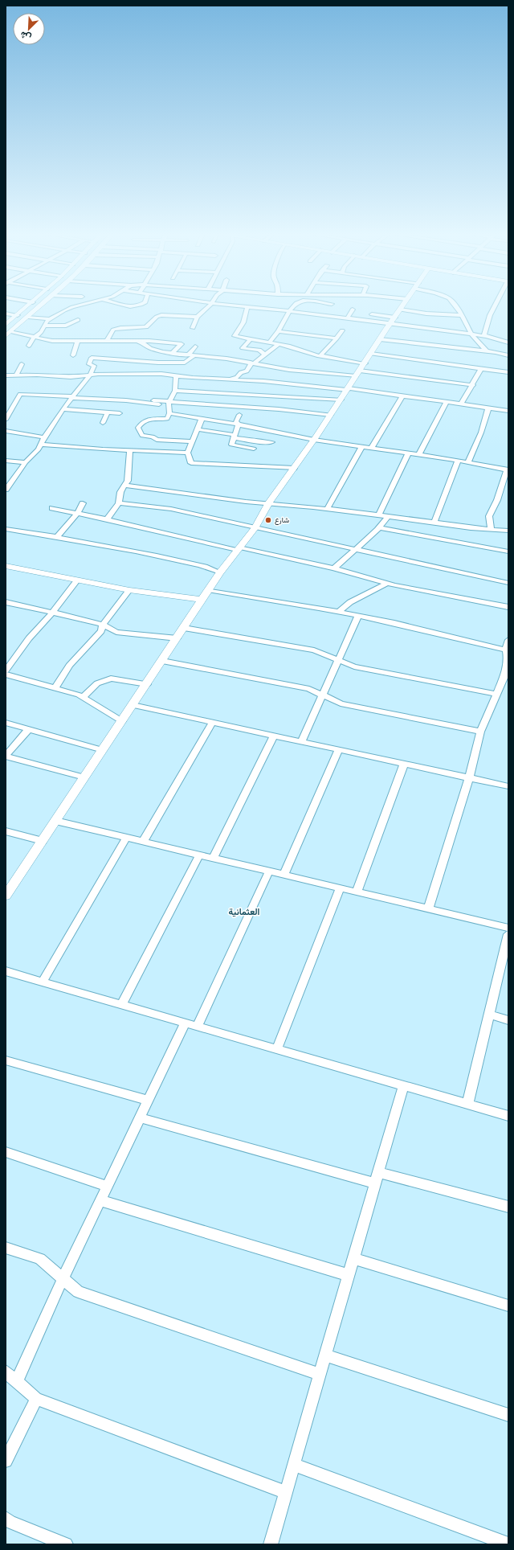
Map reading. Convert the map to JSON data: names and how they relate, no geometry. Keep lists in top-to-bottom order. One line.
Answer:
{"districts":["العثمانية"],"places":["شارع"],"north":"bottom left"}
